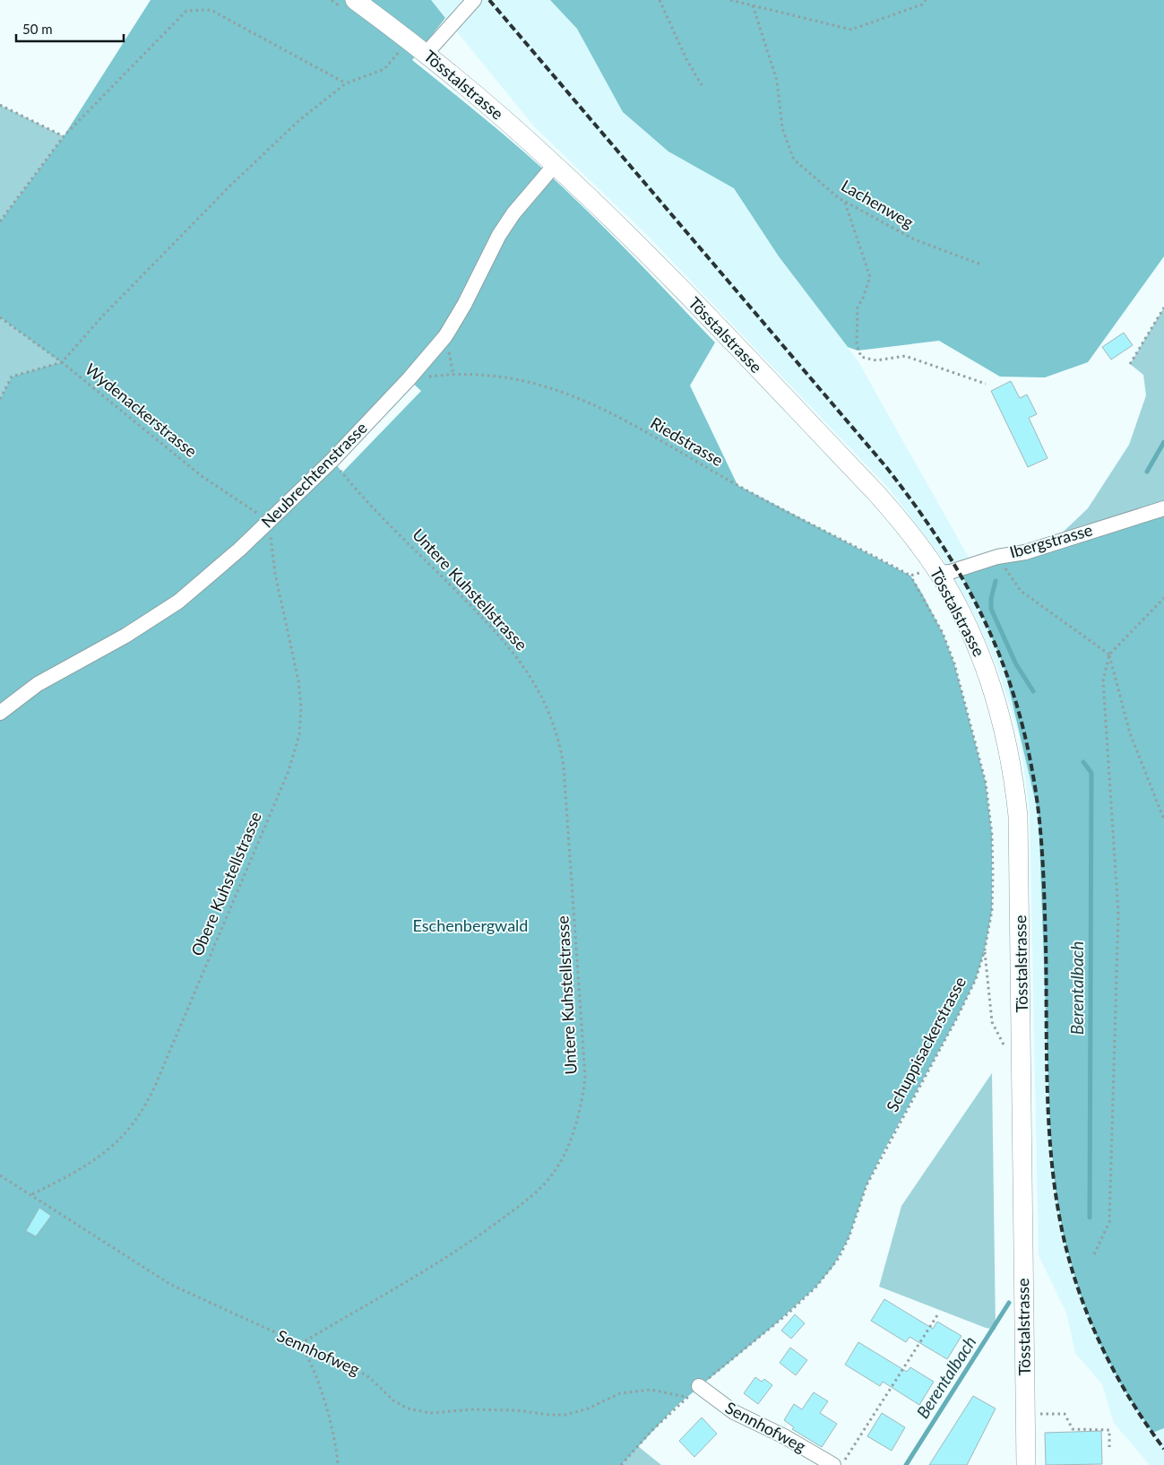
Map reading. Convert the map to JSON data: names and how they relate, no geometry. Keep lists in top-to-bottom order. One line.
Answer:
{"streets":{"main road":["Tösstalstrasse"],"street":["Neubrechtenstrasse","Ibergstrasse","Sennhofweg"],"path":["Lachenweg","Wydenackerstrasse","Riedstrasse","Untere Kuhstellstrasse","Obere Kuhstellstrasse","Schuppisackerstrasse"]},"crossings":[["Tösstalstrasse","Neubrechtenstrasse"],["Tösstalstrasse","Ibergstrasse"],["Wydenackerstrasse","Neubrechtenstrasse"],["Wydenackerstrasse","Obere Kuhstellstrasse"],["Riedstrasse","Neubrechtenstrasse"],["Riedstrasse","Schuppisackerstrasse"],["Neubrechtenstrasse","Untere Kuhstellstrasse"],["Neubrechtenstrasse","Obere Kuhstellstrasse"],["Untere Kuhstellstrasse","Sennhofweg"],["Obere Kuhstellstrasse","Sennhofweg"],["Schuppisackerstrasse","Sennhofweg"]],"water":["Berentalbach"],"parks":["Eschenbergwald"],"scale_bar":"50 m"}
